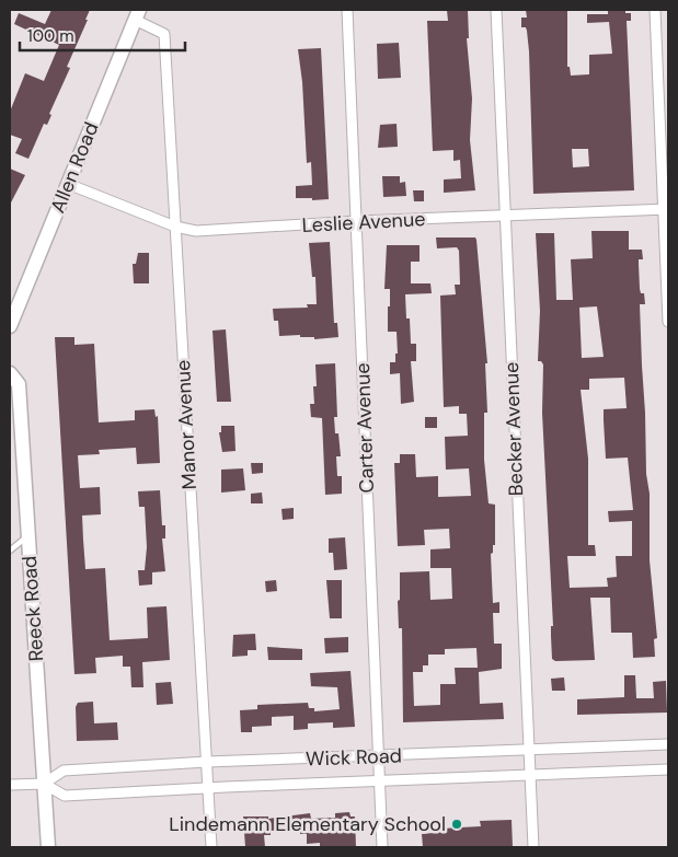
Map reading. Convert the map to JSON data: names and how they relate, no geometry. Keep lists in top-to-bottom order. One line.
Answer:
{"streets":{"street":["Allen Road","Leslie Avenue","Manor Avenue","Carter Avenue","Becker Avenue","Reeck Road","Wick Road"]},"crossings":[["Allen Road","Leslie Avenue"],["Allen Road","Manor Avenue"],["Leslie Avenue","Manor Avenue"],["Leslie Avenue","Carter Avenue"],["Leslie Avenue","Becker Avenue"],["Manor Avenue","Wick Road"],["Carter Avenue","Wick Road"],["Becker Avenue","Wick Road"],["Reeck Road","Wick Road"]],"places":["Lindemann Elementary School"],"scale_bar":"100 m"}
